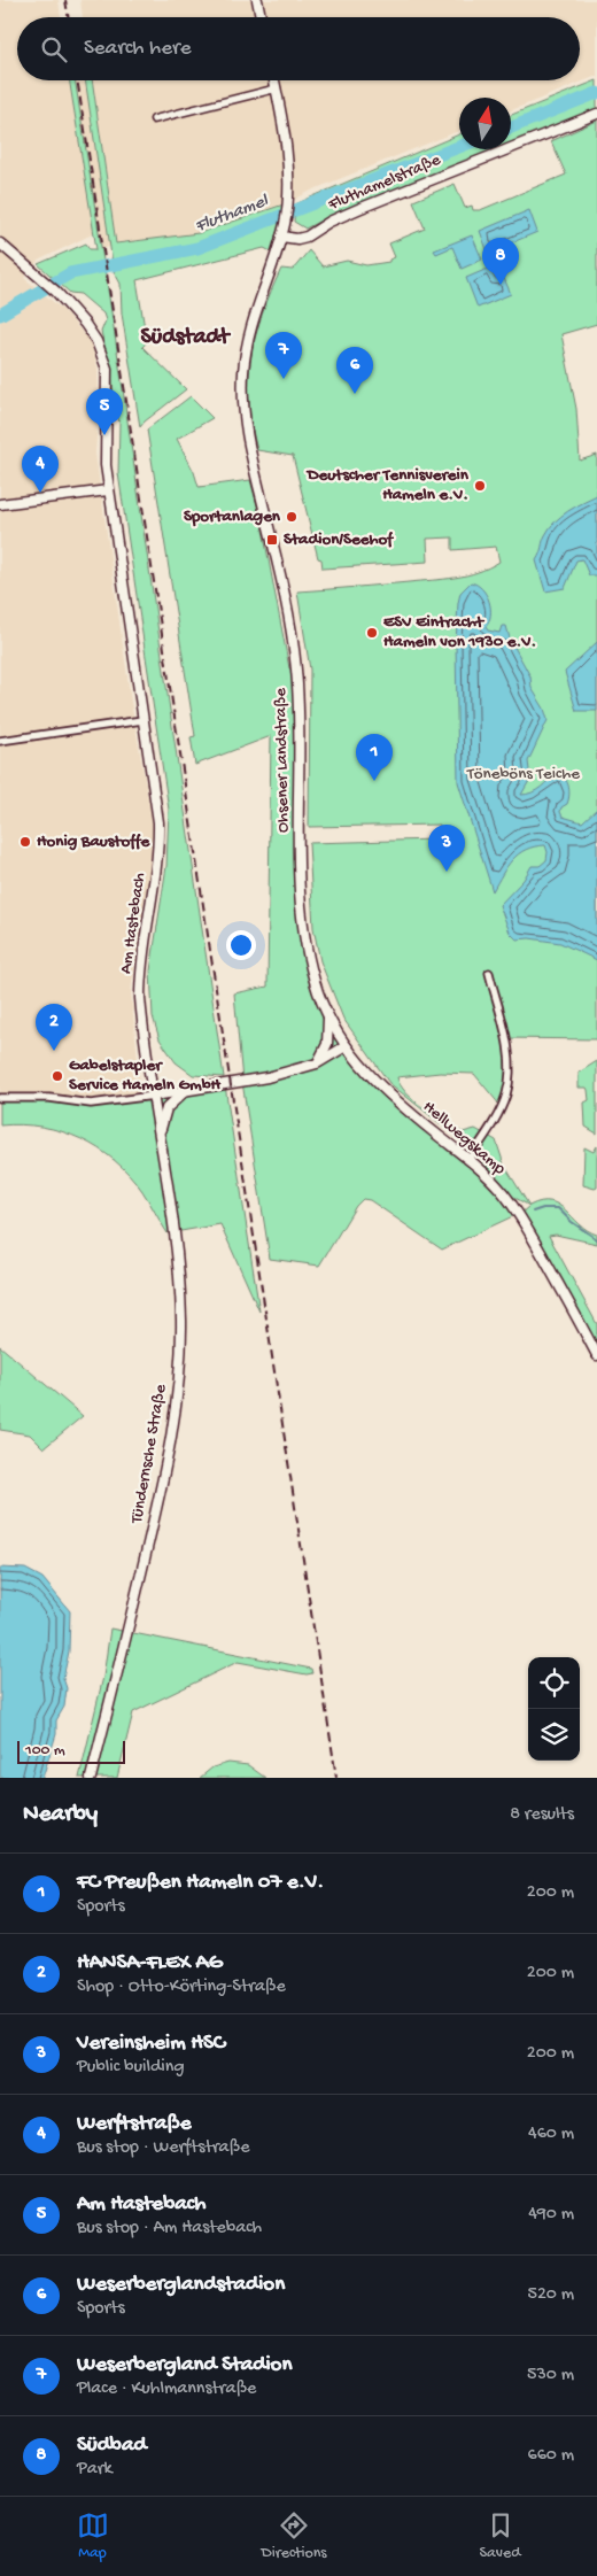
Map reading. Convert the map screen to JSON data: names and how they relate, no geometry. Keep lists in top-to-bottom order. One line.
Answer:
{"streets":{"main road":["Fluthamelstraße","Ohsener Landstraße","Am Hastebach","Hellwegskamp","Tündernsche Straße"]},"crossings":[["Fluthamelstraße","Ohsener Landstraße"],["Ohsener Landstraße","Hellwegskamp"],["Am Hastebach","Tündernsche Straße"]],"districts":["Südstadt"],"water":["Fluthamel"],"parks":["Töneböns Teiche"],"places":{"other":["Deutscher Tennisverein Hameln e.V.","Sportanlagen","ESV Eintracht Hameln von 1930 e.V.","Honig Baustoffe","Gabelstapler Service Hameln GmbH"],"transit":["Stadion/Seehof"]},"scale_bar":"100 m","north":"top","page":{"search":"Search here","pins":["8","7","6","5","4","1","3","2"],"scale":"100 m","heading":["Nearby","8 results"],"list":[{"mark":"1","name":"FC Preußen Hameln 07 e.V.","note":"Sports","value":"200 m"},{"mark":"2","name":"HANSA-FLEX AG","note":"Shop · Otto-Körting-Straße","value":"200 m"},{"mark":"3","name":"Vereinsheim HSC","note":"Public building","value":"200 m"},{"mark":"4","name":"Werftstraße","note":"Bus stop · Werftstraße","value":"460 m"},{"mark":"5","name":"Am Hastebach","note":"Bus stop · Am Hastebach","value":"490 m"},{"mark":"6","name":"Weserberglandstadion","note":"Sports","value":"520 m"},{"mark":"7","name":"Weserbergland Stadion","note":"Place · Kuhlmannstraße","value":"530 m"},{"mark":"8","name":"Südbad","note":"Park","value":"660 m"}],"nav":["Map","Directions","Saved"]}}
